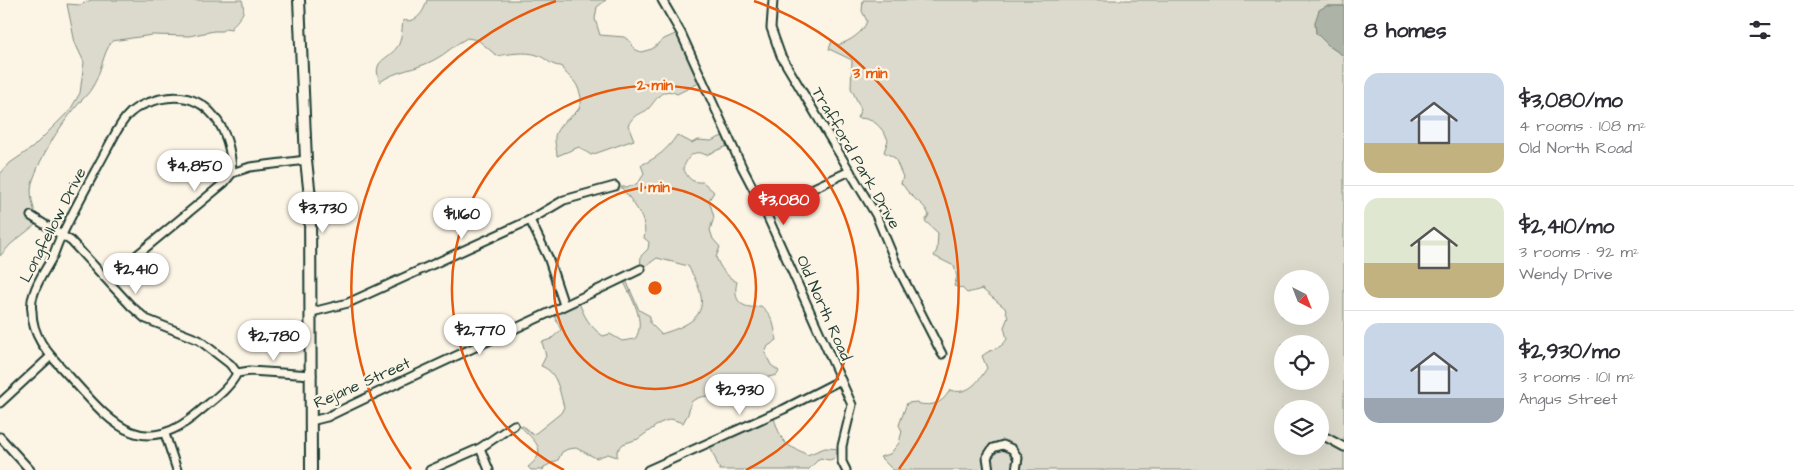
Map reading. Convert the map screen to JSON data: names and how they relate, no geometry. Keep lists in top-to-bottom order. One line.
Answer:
{"streets":{"street":["Trafford Park Drive","Longfellow Drive","Old North Road","Rejane Street"]},"north":"bottom right","page":{"heading":"8 homes","list":[{"name":"$3,080/mo","note":"4 rooms · 108 m² · Old North Road"},{"name":"$2,410/mo","note":"3 rooms · 92 m² · Wendy Drive"},{"name":"$2,930/mo","note":"3 rooms · 101 m² · Angus Street"}],"price":["$4,850","$3,080","$3,730","$1,160","$2,410","$2,770","$2,780","$2,930"]},"rings":["3 min","2 min","1 min"]}
